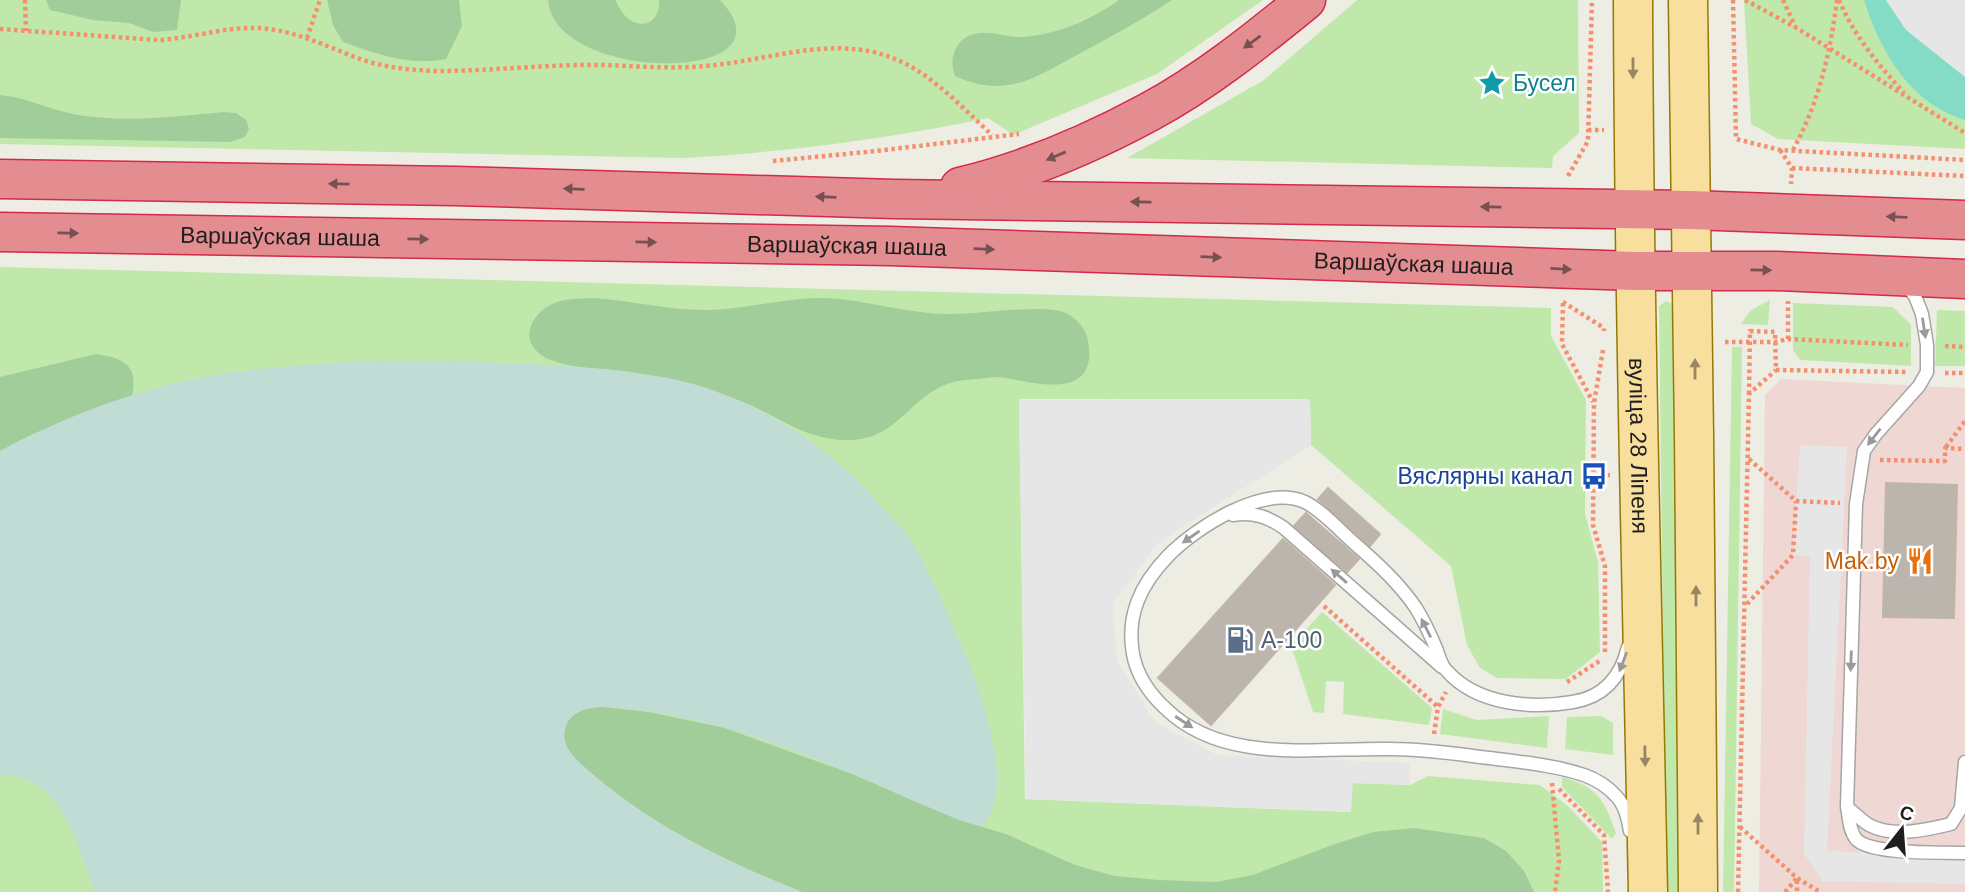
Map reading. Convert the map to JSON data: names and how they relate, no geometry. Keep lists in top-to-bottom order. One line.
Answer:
{"streets":{"highway":["Варшаўская шаша"],"main road":["вуліца 28 Ліпеня"]},"crossings":[["Варшаўская шаша","вуліца 28 Ліпеня"]],"places":{"place":["Бусел"],"bus stop":["Вяслярны канал"],"restaurant":["Mak.by"],"fuel station":["А-100"]},"north":"top"}
